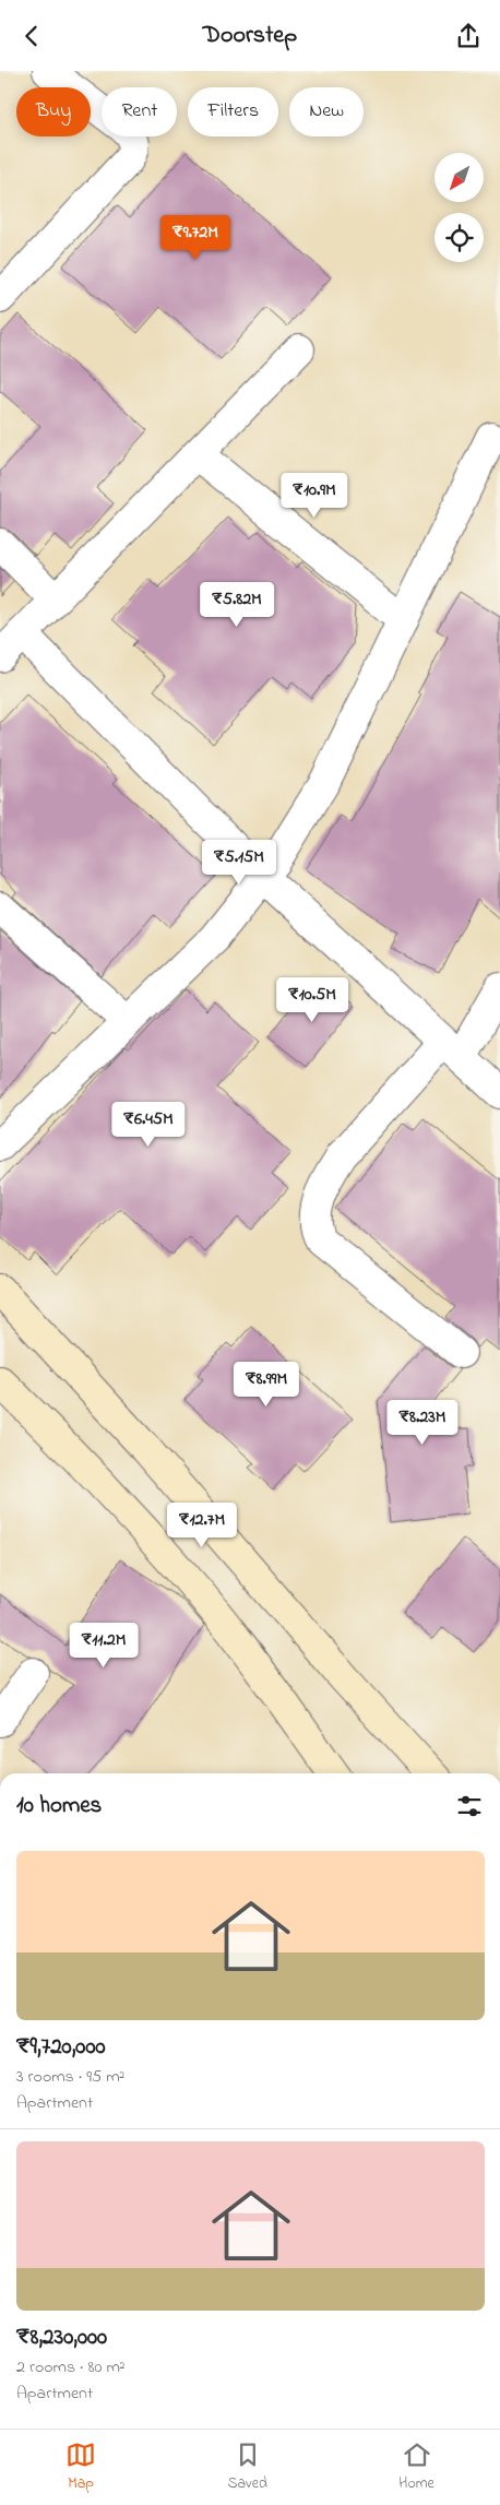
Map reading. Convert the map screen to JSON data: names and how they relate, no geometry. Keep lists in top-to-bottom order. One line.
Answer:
{"north":"bottom left","page":{"header":"Doorstep","chip":["Buy","Rent","Filters","New"],"price":["₹9.72M","₹10.9M","₹5.82M","₹5.15M","₹10.5M","₹6.45M","₹8.99M","₹8.23M","₹12.7M","₹11.2M"],"heading":"10 homes","list":[{"name":"₹9,720,000","note":"3 rooms · 95 m² · Apartment"},{"name":"₹8,230,000","note":"2 rooms · 80 m² · Apartment"}],"tabs":["Map","Saved","Home"]}}
